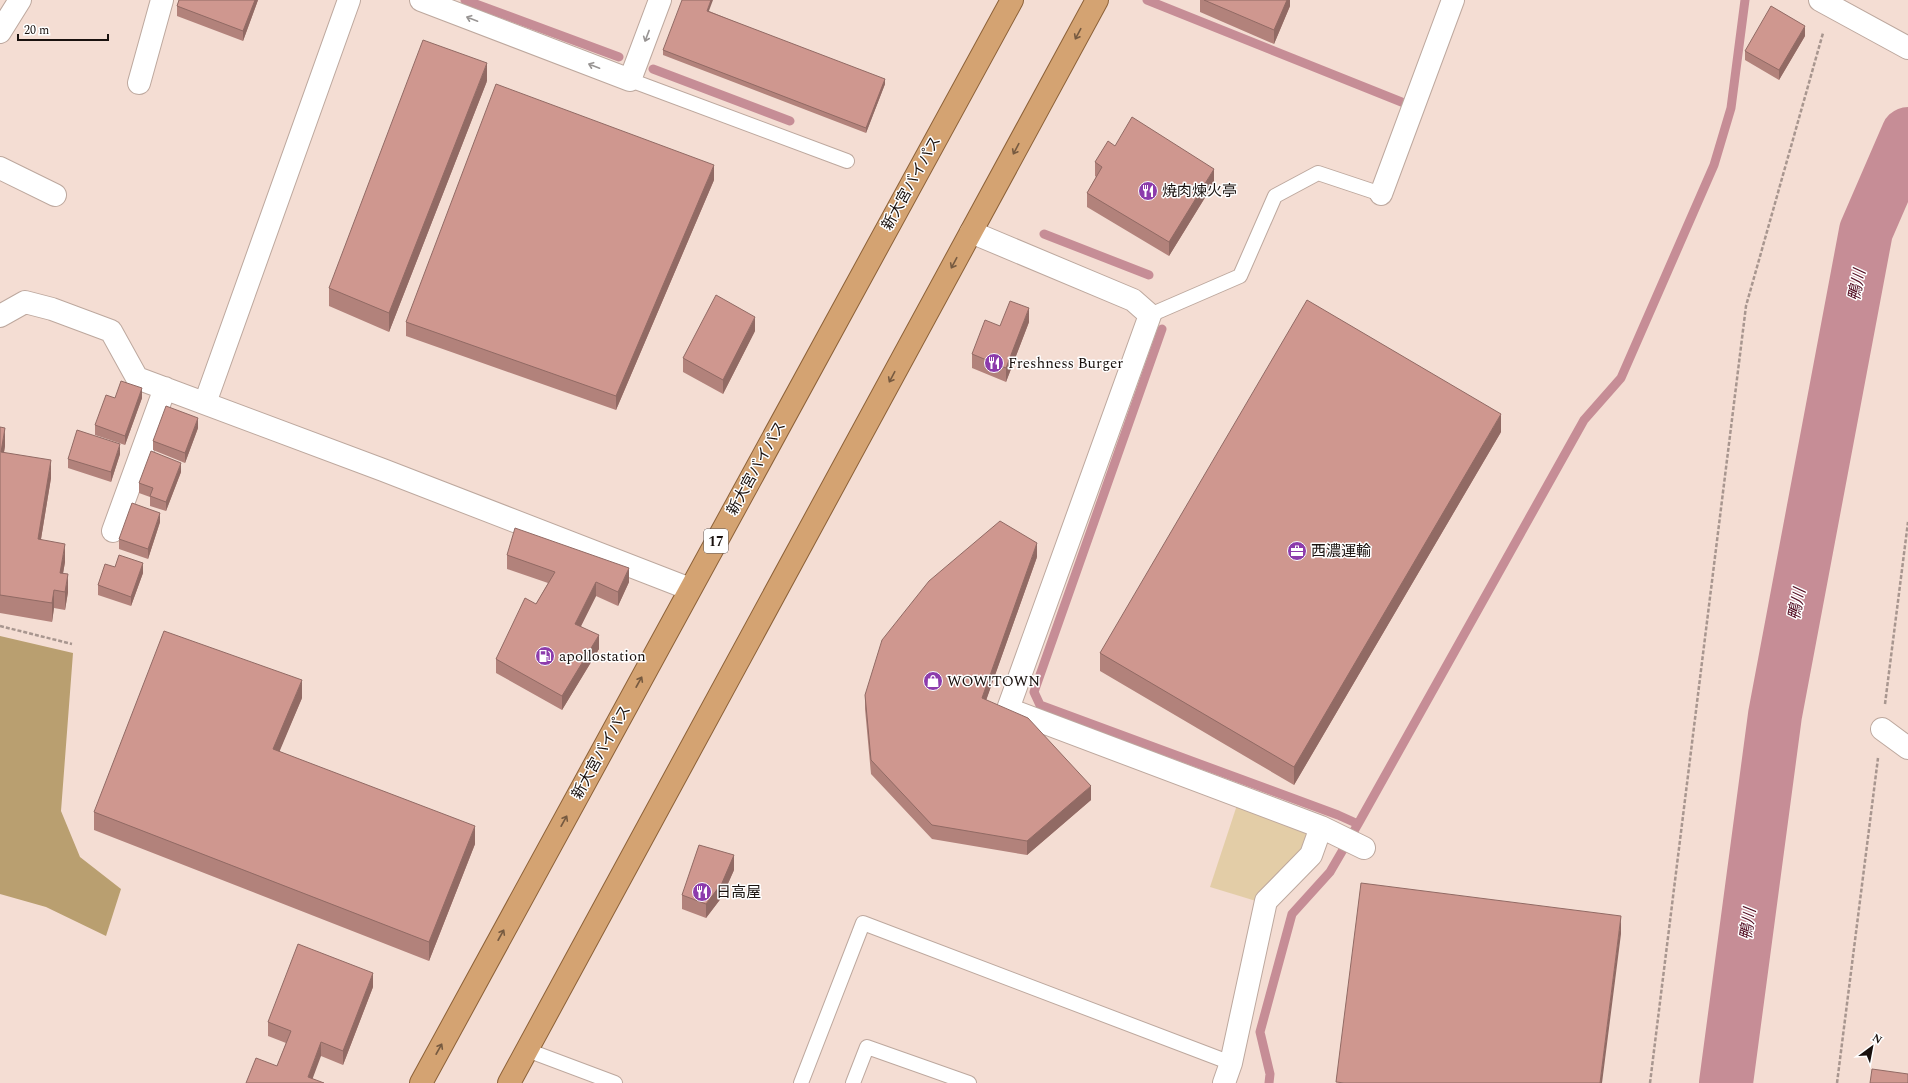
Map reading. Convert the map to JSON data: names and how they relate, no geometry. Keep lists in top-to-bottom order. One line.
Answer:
{"streets":{"highway":["新大宮バイパス","17"]},"water":["鴨川"],"places":{"restaurant":["焼肉煉火亭","Freshness Burger","日高屋"],"office":["西濃運輸"],"fuel station":["apollostation"],"shop":["WOW!TOWN"]},"scale_bar":"20 m","north":"top right"}
